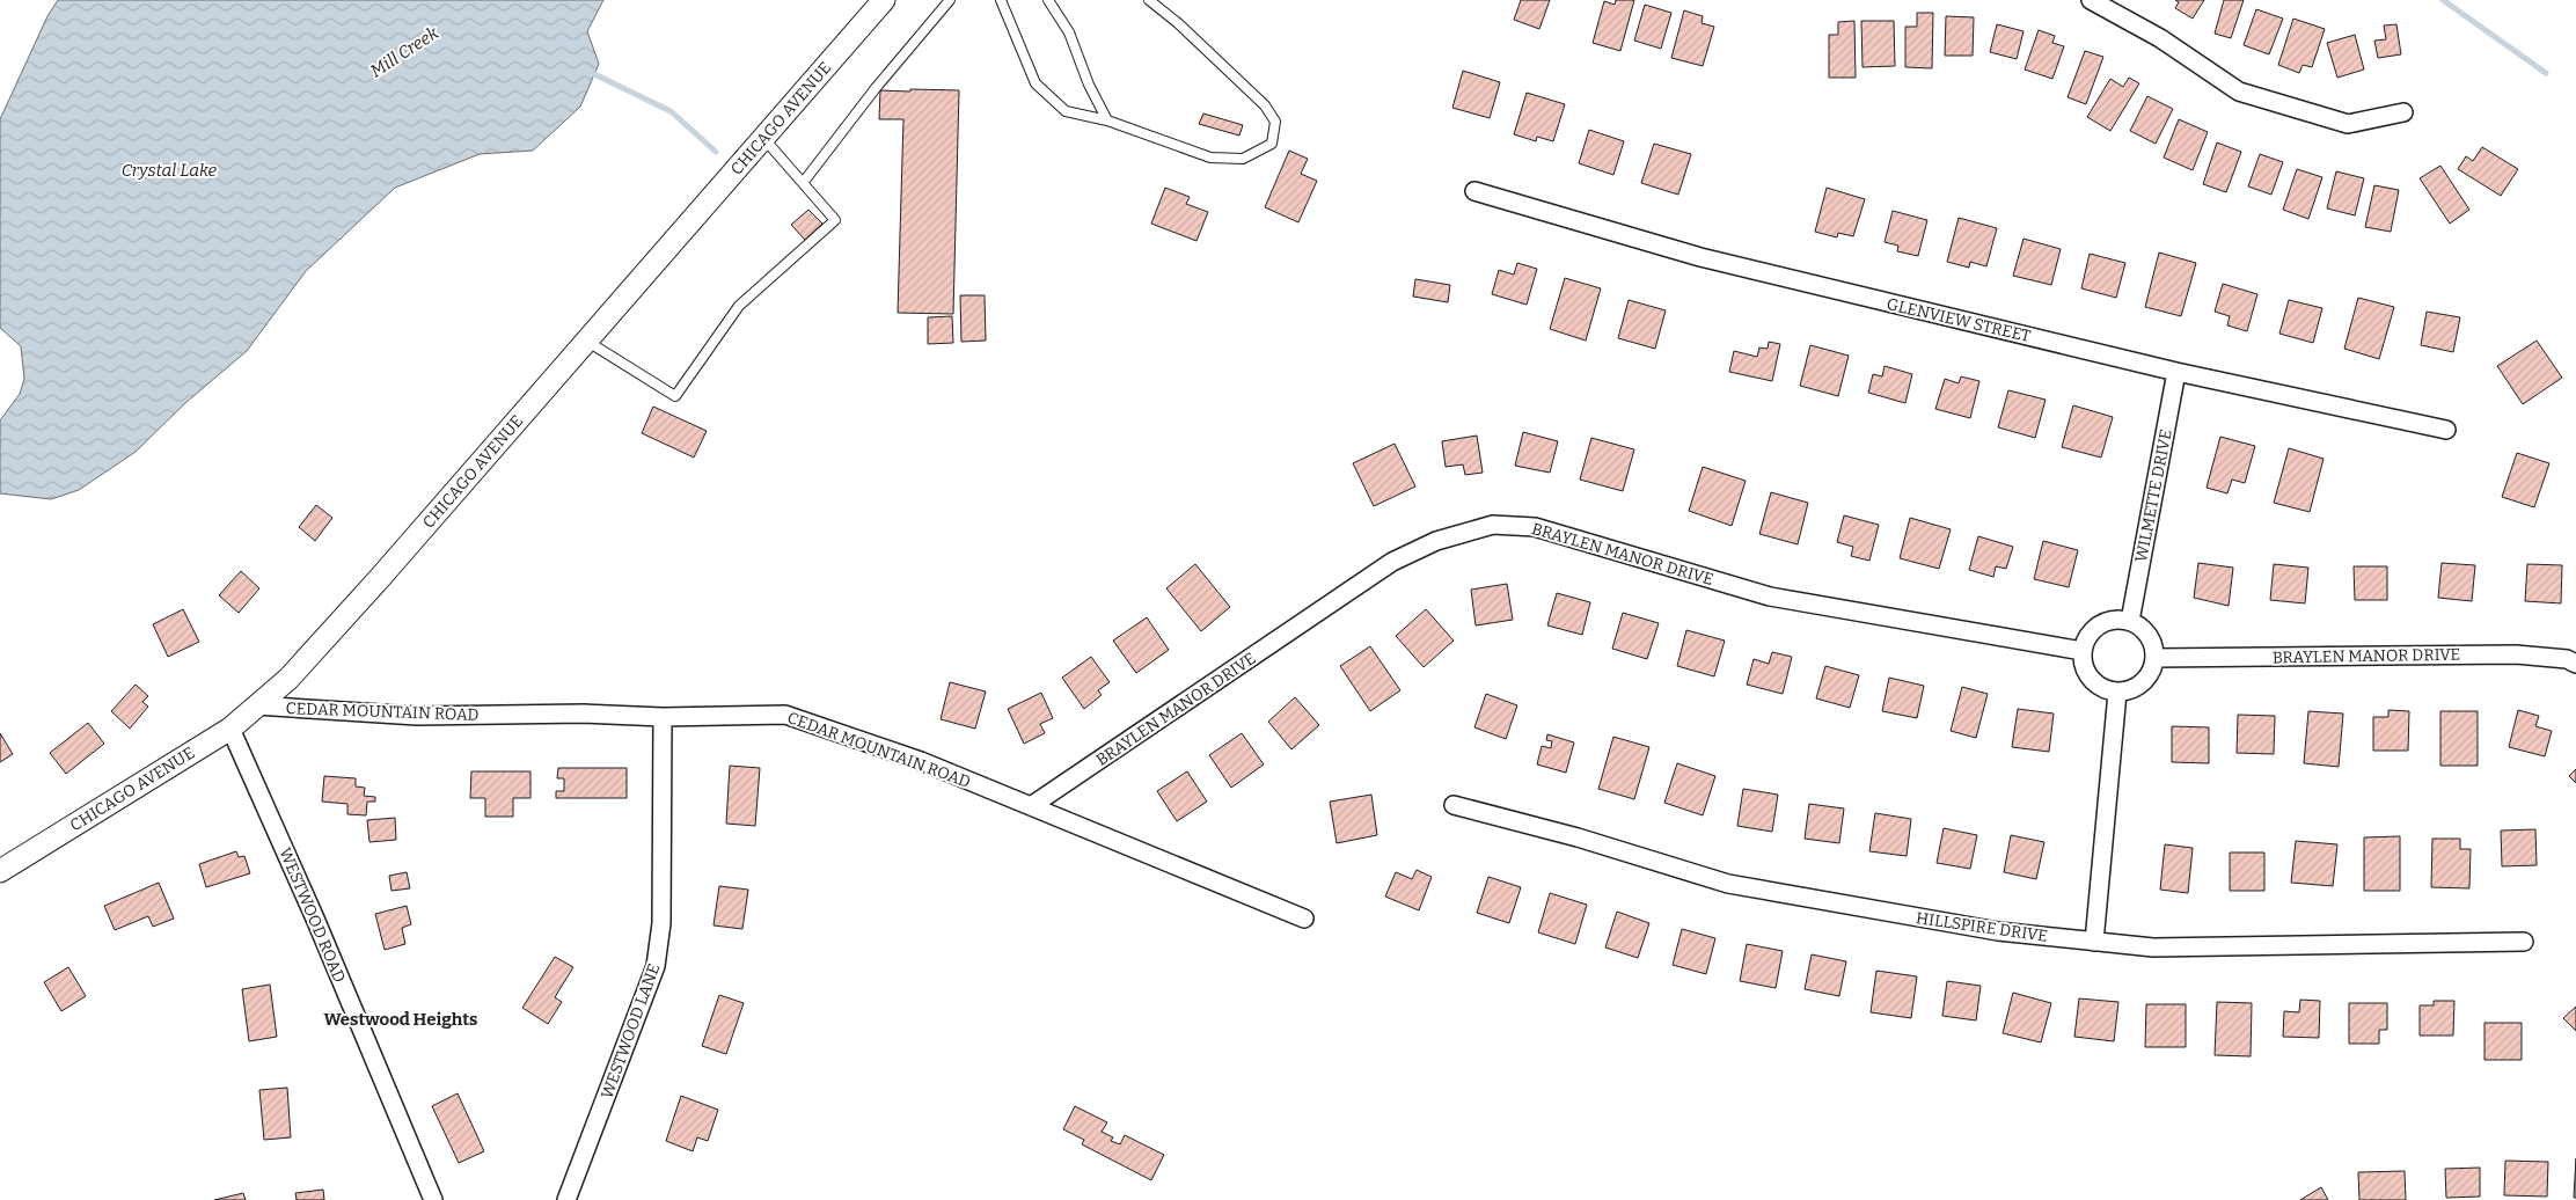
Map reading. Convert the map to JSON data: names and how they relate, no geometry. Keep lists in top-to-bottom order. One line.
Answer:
{"streets":{"street":["CHICAGO AVENUE","GLENVIEW STREET","WILMETTE DRIVE","BRAYLEN MANOR DRIVE","CEDAR MOUNTAIN ROAD","WESTWOOD ROAD","HILLSPIRE DRIVE","WESTWOOD LANE"]},"crossings":[["CHICAGO AVENUE","CEDAR MOUNTAIN ROAD"],["CHICAGO AVENUE","WESTWOOD ROAD"],["GLENVIEW STREET","WILMETTE DRIVE"],["WILMETTE DRIVE","BRAYLEN MANOR DRIVE"],["BRAYLEN MANOR DRIVE","CEDAR MOUNTAIN ROAD"],["CEDAR MOUNTAIN ROAD","WESTWOOD LANE"]],"districts":["Westwood Heights"],"water":["Mill Creek","Crystal Lake"]}
